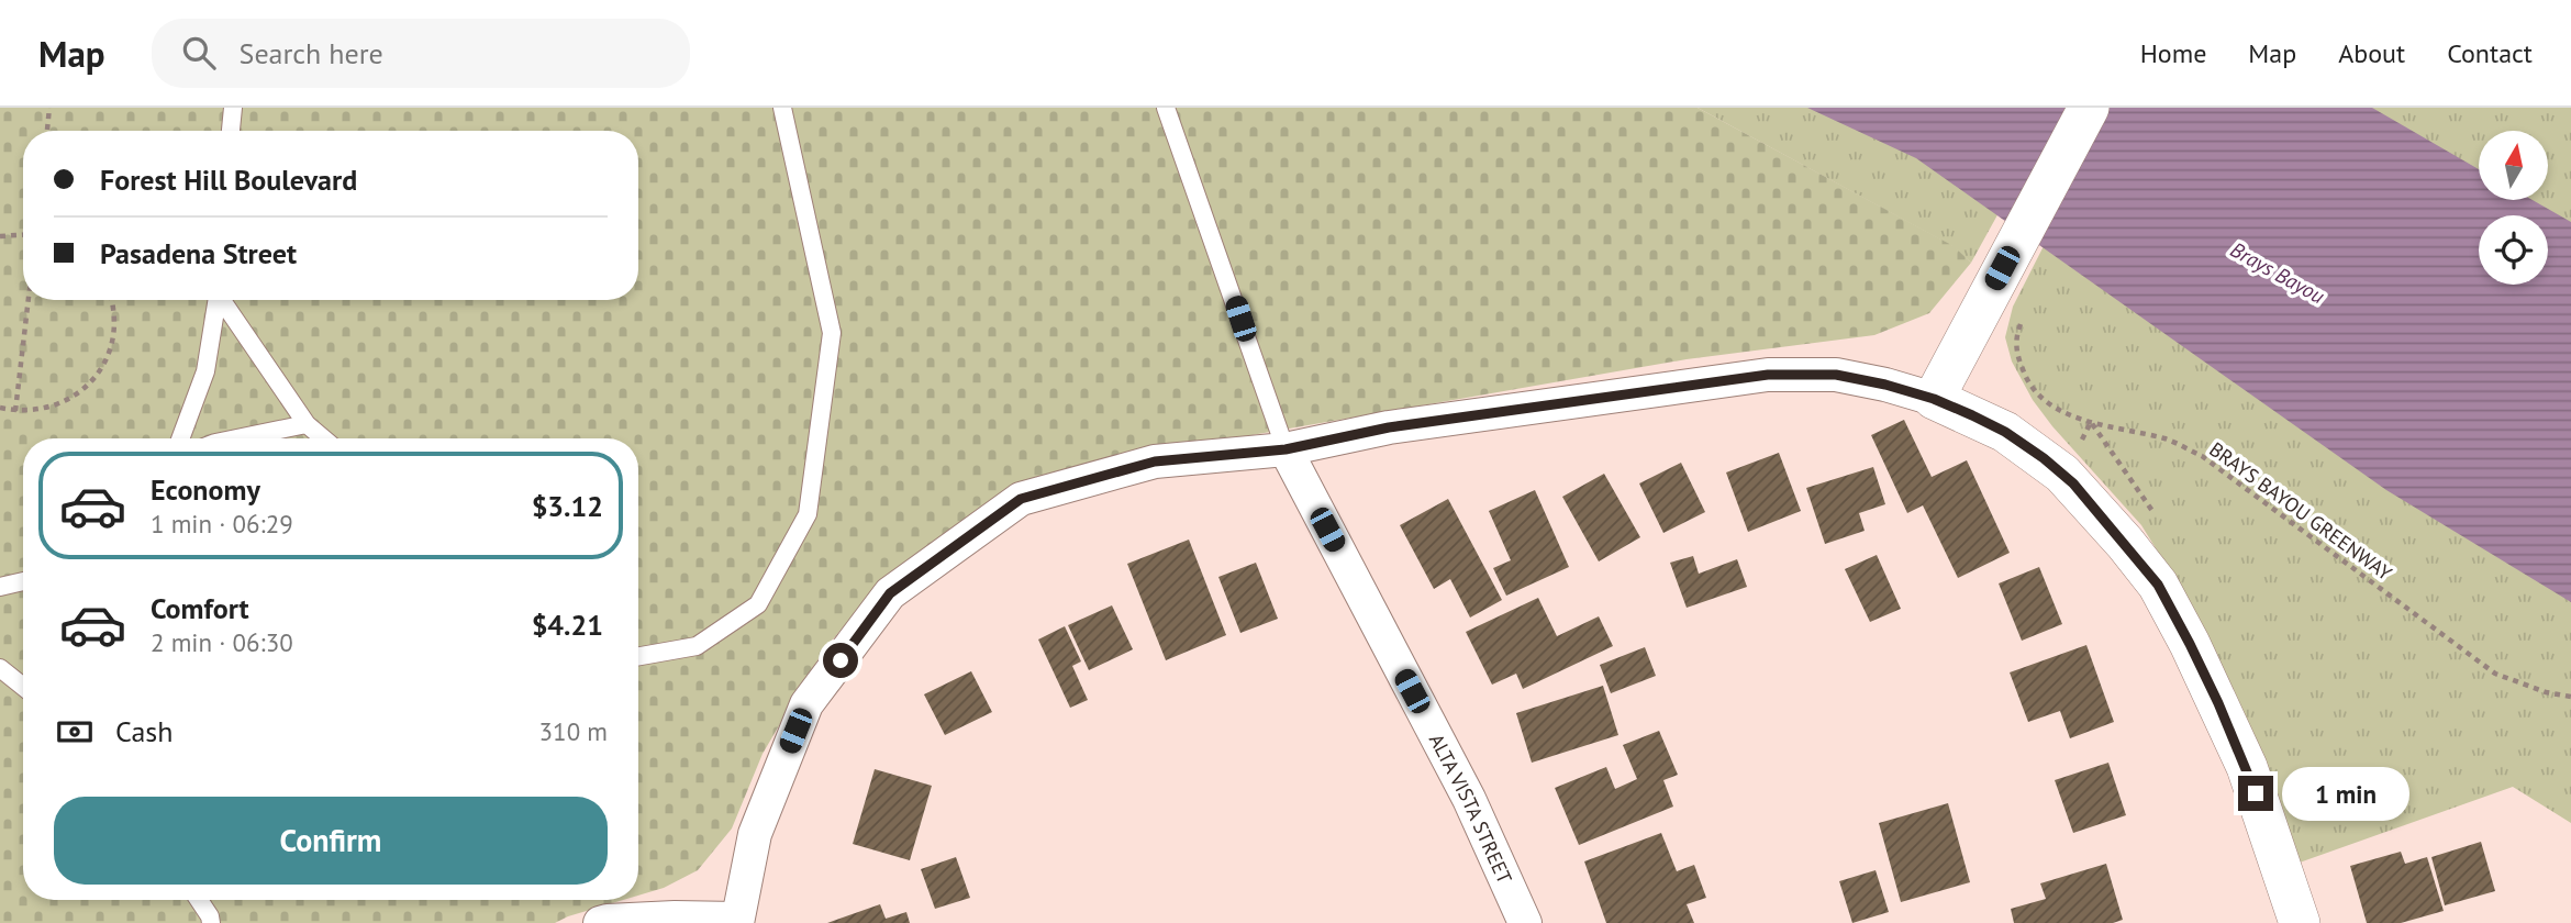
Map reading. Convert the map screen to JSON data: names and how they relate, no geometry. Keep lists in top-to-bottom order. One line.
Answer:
{"streets":{"street":["ALTA VISTA STREET"],"path":["BRAYS BAYOU GREENWAY"]},"water":["Brays Bayou"],"north":"top","page":{"header":"Map","search":"Search here","nav":["Home","Map","About","Contact"],"banner":["Forest Hill Boulevard","Pasadena Street"],"list":[{"name":"Economy","note":"1 min · 06:29","value":"$3.12"},{"name":"Comfort","note":"2 min · 06:30","value":"$4.21"}],"pay":["Cash","310 m"],"bubble":"1 min","buttons":"Confirm"}}
